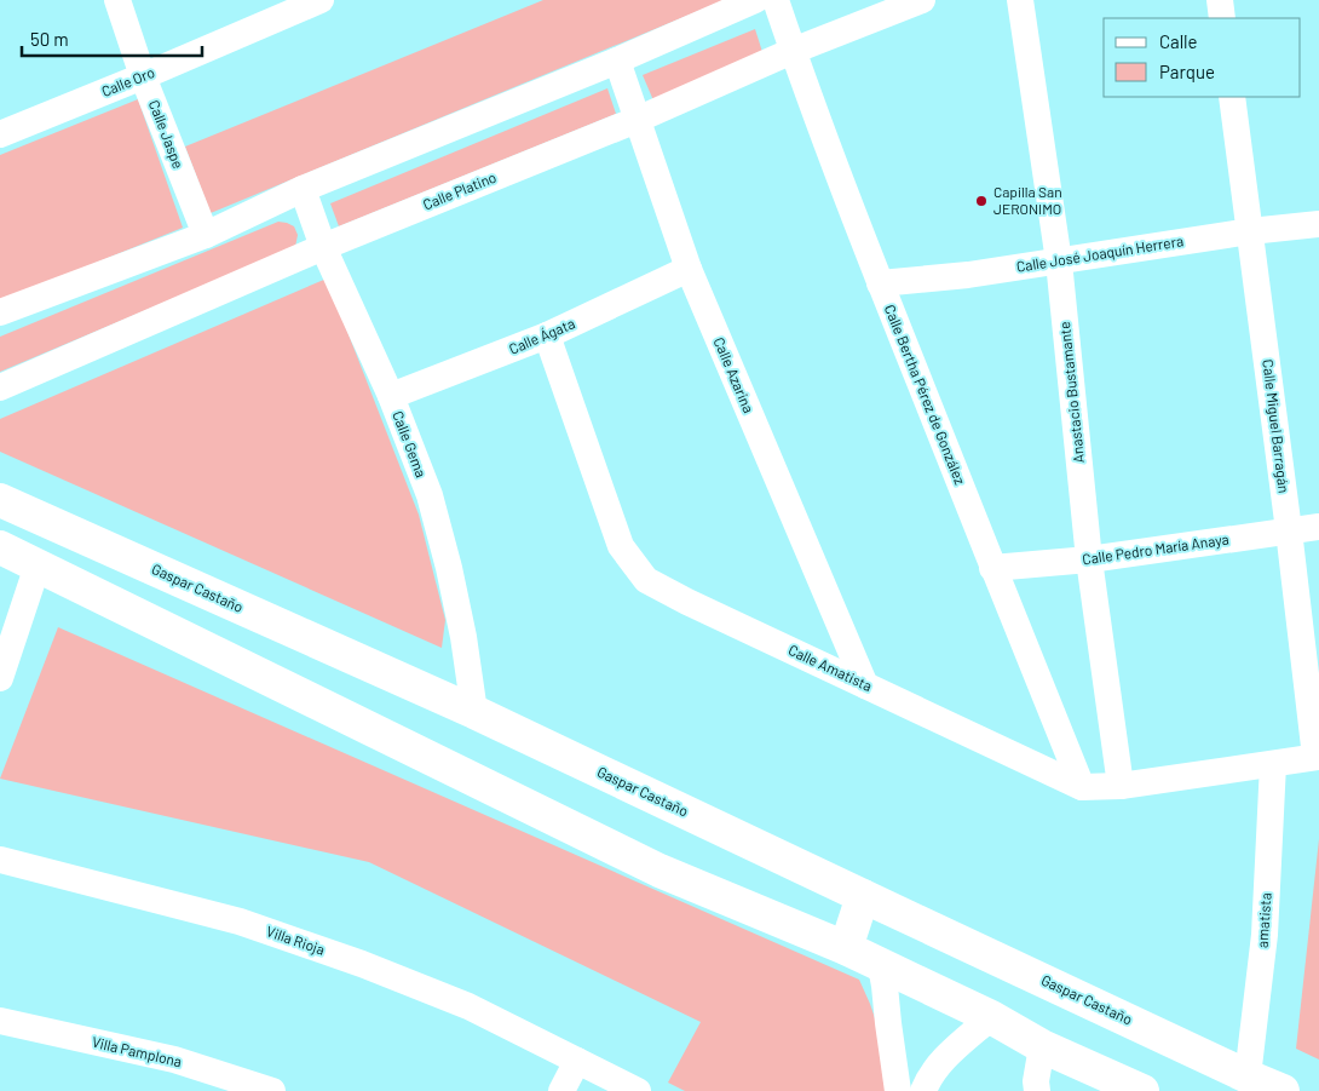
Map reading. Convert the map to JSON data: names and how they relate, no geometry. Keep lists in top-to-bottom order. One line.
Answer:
{"streets":{"main road":["Gaspar Castaño"],"street":["Calle Oro","Calle Jaspe","Calle Platino","Calle José Joaquín Herrera","Calle Ágata","Calle Azarina","Anastacio Bustamante","Calle Bertha Pérez de González","Calle Miguel Barragán","Calle Gema","Calle Pedro María Anaya","Calle Amatista","amatista","Villa Rioja","Villa Pamplona"]},"crossings":[["Calle Oro","Calle Jaspe"],["Calle Platino","Calle Azarina"],["Calle Platino","Calle Bertha Pérez de González"],["Calle Platino","Calle Gema"],["Calle José Joaquín Herrera","Anastacio Bustamante"],["Calle José Joaquín Herrera","Calle Bertha Pérez de González"],["Calle José Joaquín Herrera","Calle Miguel Barragán"],["Calle Ágata","Calle Azarina"],["Calle Ágata","Calle Gema"],["Calle Ágata","Calle Amatista"],["Calle Azarina","Calle Amatista"],["Anastacio Bustamante","Calle Pedro María Anaya"],["Anastacio Bustamante","Calle Amatista"],["Calle Bertha Pérez de González","Calle Pedro María Anaya"],["Calle Bertha Pérez de González","Calle Amatista"],["Calle Miguel Barragán","Calle Pedro María Anaya"],["Calle Miguel Barragán","Calle Amatista"],["Calle Gema","Gaspar Castaño"],["Gaspar Castaño","amatista"],["Calle Amatista","amatista"]],"places":["Capilla San JERONIMO"],"legend":["Calle","Parque"],"scale_bar":"50 m"}
